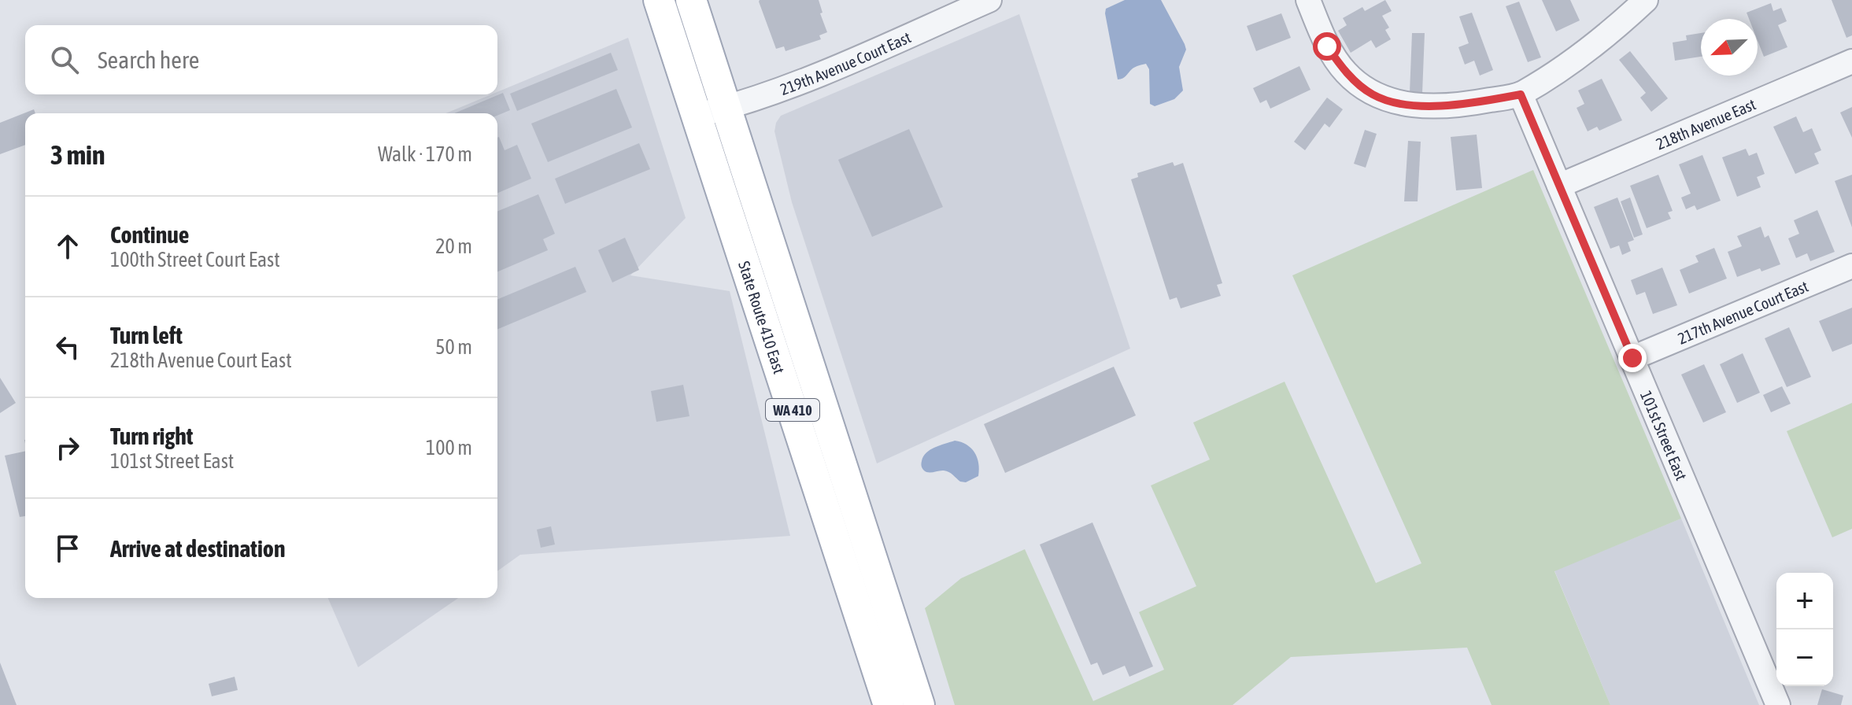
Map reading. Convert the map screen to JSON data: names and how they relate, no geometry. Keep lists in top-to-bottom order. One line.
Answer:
{"streets":{"main road":["State Route 410 East","WA 410"],"street":["219th Avenue Court East","218th Avenue East","217th Avenue Court East","101st Street East"]},"crossings":[["219th Avenue Court East","State Route 410 East"],["218th Avenue East","101st Street East"],["217th Avenue Court East","101st Street East"]],"north":"bottom left","page":{"search":"Search here","heading":["3 min","Walk · 170 m"],"list":[["Continue","100th Street Court East","20 m"],["Turn left","218th Avenue Court East","50 m"],["Turn right","101st Street East","100 m"],"Arrive at destination"],"map_buttons":["+","−"]}}
